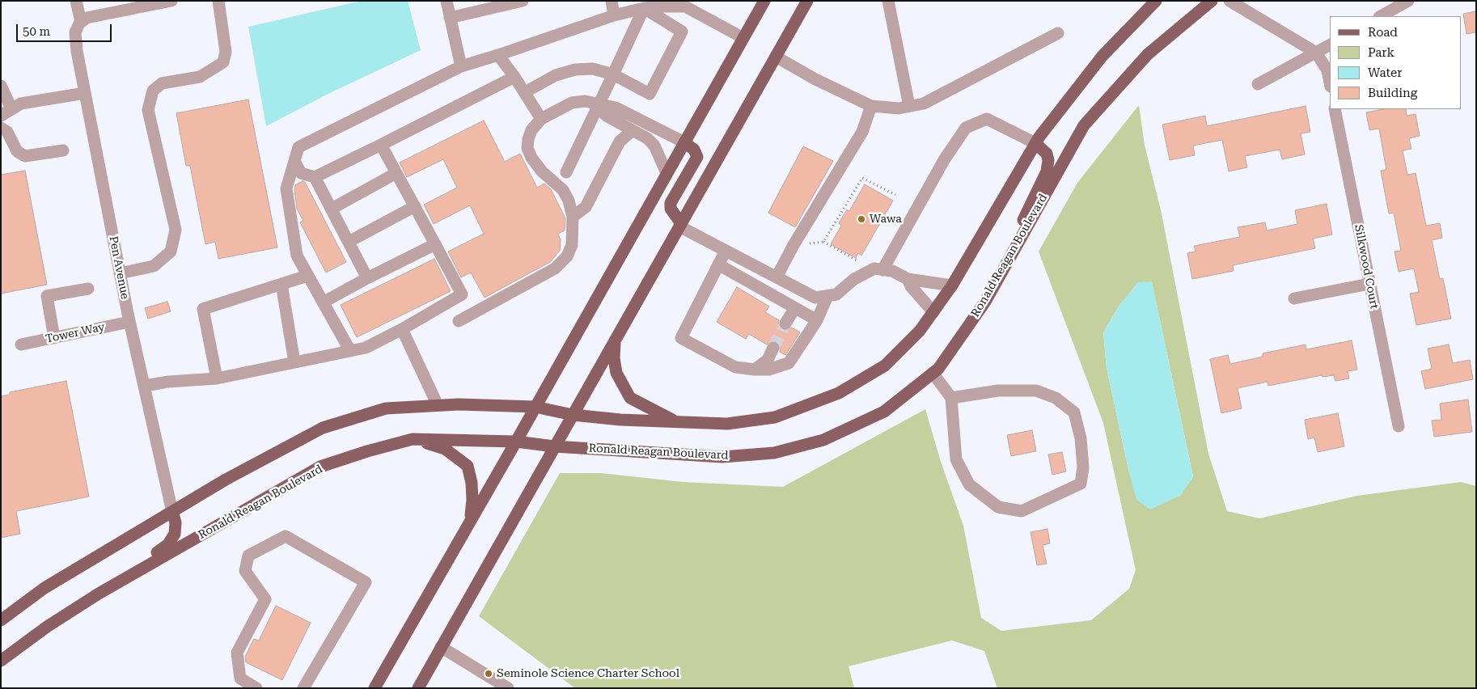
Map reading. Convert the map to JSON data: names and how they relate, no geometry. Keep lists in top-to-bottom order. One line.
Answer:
{"streets":{"main road":["Ronald Reagan Boulevard"],"street":["Silkwood Court","Pen Avenue","Tower Way"]},"crossings":[["Pen Avenue","Tower Way"]],"places":["Wawa","Seminole Science Charter School"],"legend":["Road","Park","Water","Building"],"scale_bar":"50 m"}
